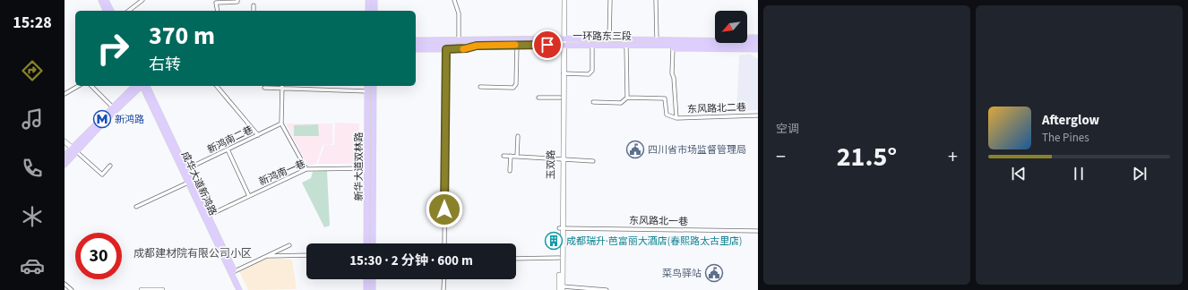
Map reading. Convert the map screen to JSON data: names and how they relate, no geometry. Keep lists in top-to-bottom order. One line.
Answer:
{"streets":{"main road":["一环路东三段","玉双路","新华大道双林路","成华大道新鸿路"],"street":["东风路北二巷","新鸿南二巷","新鸿南一巷","东风路北一巷"]},"crossings":[["一环路东三段","玉双路"],["新鸿南二巷","成华大道新鸿路"],["玉双路","东风路北一巷"],["新华大道双林路","新鸿南一巷"],["新鸿南一巷","成华大道新鸿路"]],"districts":["成都建材院有限公司小区"],"places":{"metro station":["新鸿路"],"public building":["四川省市场监督管理局","菜鸟驿站"],"building":["成都瑞升·芭富丽大酒店(春熙路太古里店)"]},"north":"bottom left","page":{"tabs":"15:28","tile":"空调","turn":["370 m","右转"],"song":["Afterglow","The Pines"],"heat":["−","21.5°","+"],"limit":"30","trip":"15:30 · 2 分钟 · 600 m"}}
